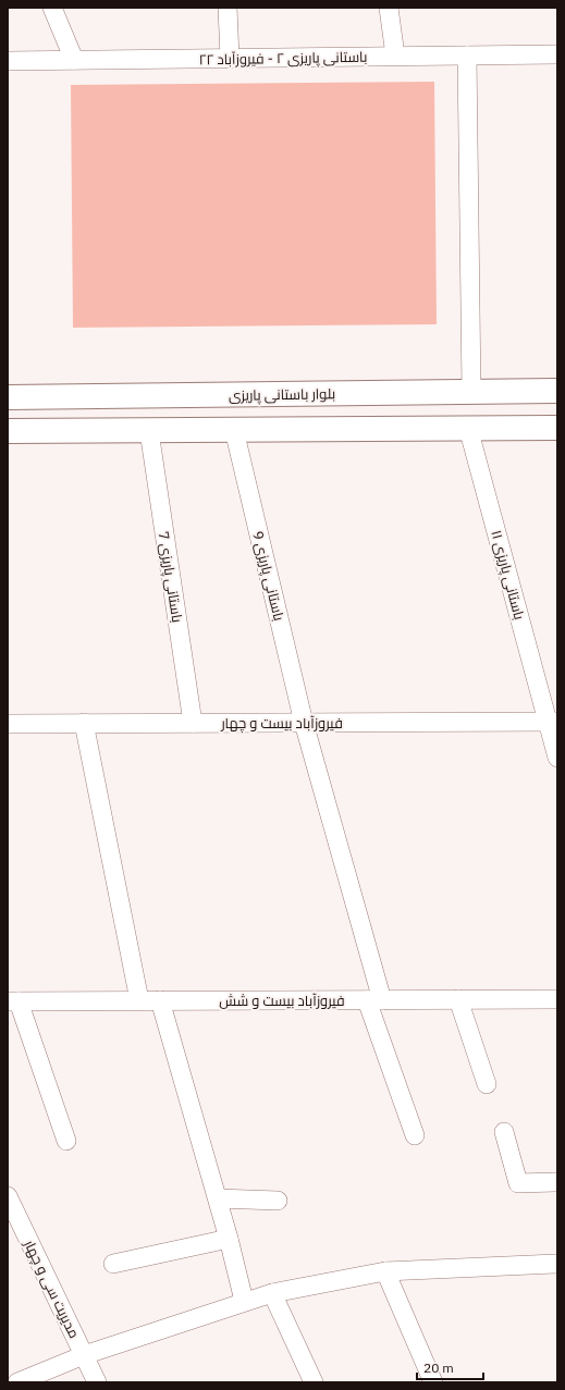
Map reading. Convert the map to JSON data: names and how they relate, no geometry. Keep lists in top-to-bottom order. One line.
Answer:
{"streets":{"main road":["بلوار باستانی پاریزی"],"street":["باستانی پاریزی ۲ - فیروزآباد ۲۲","باستانی پاریزی ۱۱","باستانی پاریزی 9","باستانی پاریزی 7","فیروزآباد بیست و چهار","فیروزآباد بیست و شش","مدیریت سی و چهار"]},"crossings":[["باستانی پاریزی ۱۱","فیروزآباد بیست و چهار"],["باستانی پاریزی 9","فیروزآباد بیست و چهار"],["باستانی پاریزی 9","فیروزآباد بیست و شش"],["باستانی پاریزی 7","فیروزآباد بیست و چهار"]],"scale_bar":"20 m"}
